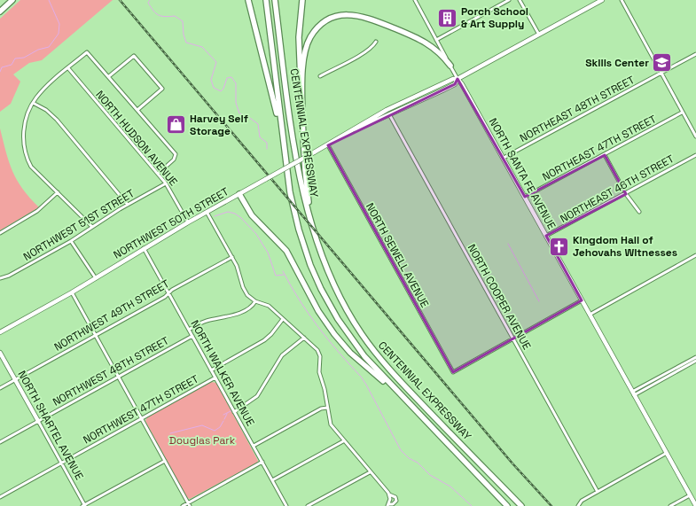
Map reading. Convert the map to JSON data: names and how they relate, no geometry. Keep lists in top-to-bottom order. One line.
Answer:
{"streets":{"highway":["CENTENNIAL EXPRESSWAY"],"main road":["NORTH SANTA FE AVENUE","NORTHWEST 50TH STREET","NORTH SHARTEL AVENUE"],"street":["NORTHEAST 48TH STREET","NORTH HUDSON AVENUE","NORTHEAST 47TH STREET","NORTHEAST 46TH STREET","NORTHWEST 51ST STREET","NORTH SEWELL AVENUE","NORTH COOPER AVENUE","NORTHWEST 49TH STREET","NORTHWEST 48TH STREET","NORTH WALKER AVENUE","NORTHWEST 47TH STREET"]},"crossings":[["NORTHEAST 48TH STREET","NORTH SANTA FE AVENUE"],["NORTH HUDSON AVENUE","NORTHWEST 50TH STREET"],["NORTH HUDSON AVENUE","NORTHWEST 51ST STREET"],["NORTHEAST 47TH STREET","NORTH SANTA FE AVENUE"],["NORTH SANTA FE AVENUE","NORTHEAST 46TH STREET"],["NORTH SANTA FE AVENUE","NORTHWEST 50TH STREET"],["NORTHWEST 50TH STREET","NORTH SEWELL AVENUE"],["NORTHWEST 50TH STREET","NORTH COOPER AVENUE"],["NORTHWEST 50TH STREET","NORTH WALKER AVENUE"],["NORTH SEWELL AVENUE","NORTH COOPER AVENUE"],["NORTHWEST 49TH STREET","NORTH WALKER AVENUE"],["NORTHWEST 49TH STREET","NORTH SHARTEL AVENUE"],["NORTHWEST 48TH STREET","NORTH WALKER AVENUE"],["NORTHWEST 48TH STREET","NORTH SHARTEL AVENUE"],["NORTH WALKER AVENUE","NORTHWEST 47TH STREET"],["NORTHWEST 47TH STREET","NORTH SHARTEL AVENUE"]],"parks":["Douglas Park"],"places":{"building":["Porch School & Art Supply"],"school or university":["Skills Center"],"shop":["Harvey Self Storage"],"church":["Kingdom Hall of Jehovahs Witnesses"]}}
